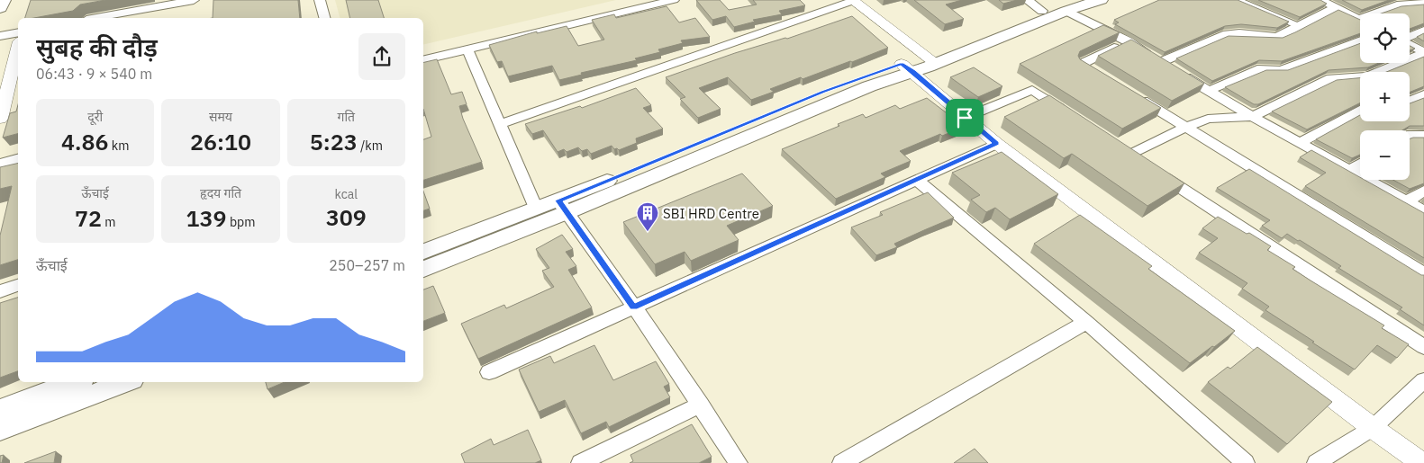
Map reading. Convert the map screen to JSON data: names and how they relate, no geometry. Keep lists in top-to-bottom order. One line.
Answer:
{"places":{"building":["SBI HRD Centre"]},"page":{"map_buttons":["+","−"],"heading":["सुबह की दौड़","06:43 · 9 × 540 m"],"stats":[["दूरी","4.86 km"],["समय","26:10"],["गति","5:23 /km"],["ऊँचाई","72 m"],["हृदय गति","139 bpm"],["kcal","309"]],"chart":["ऊँचाई","250–257 m"]}}
